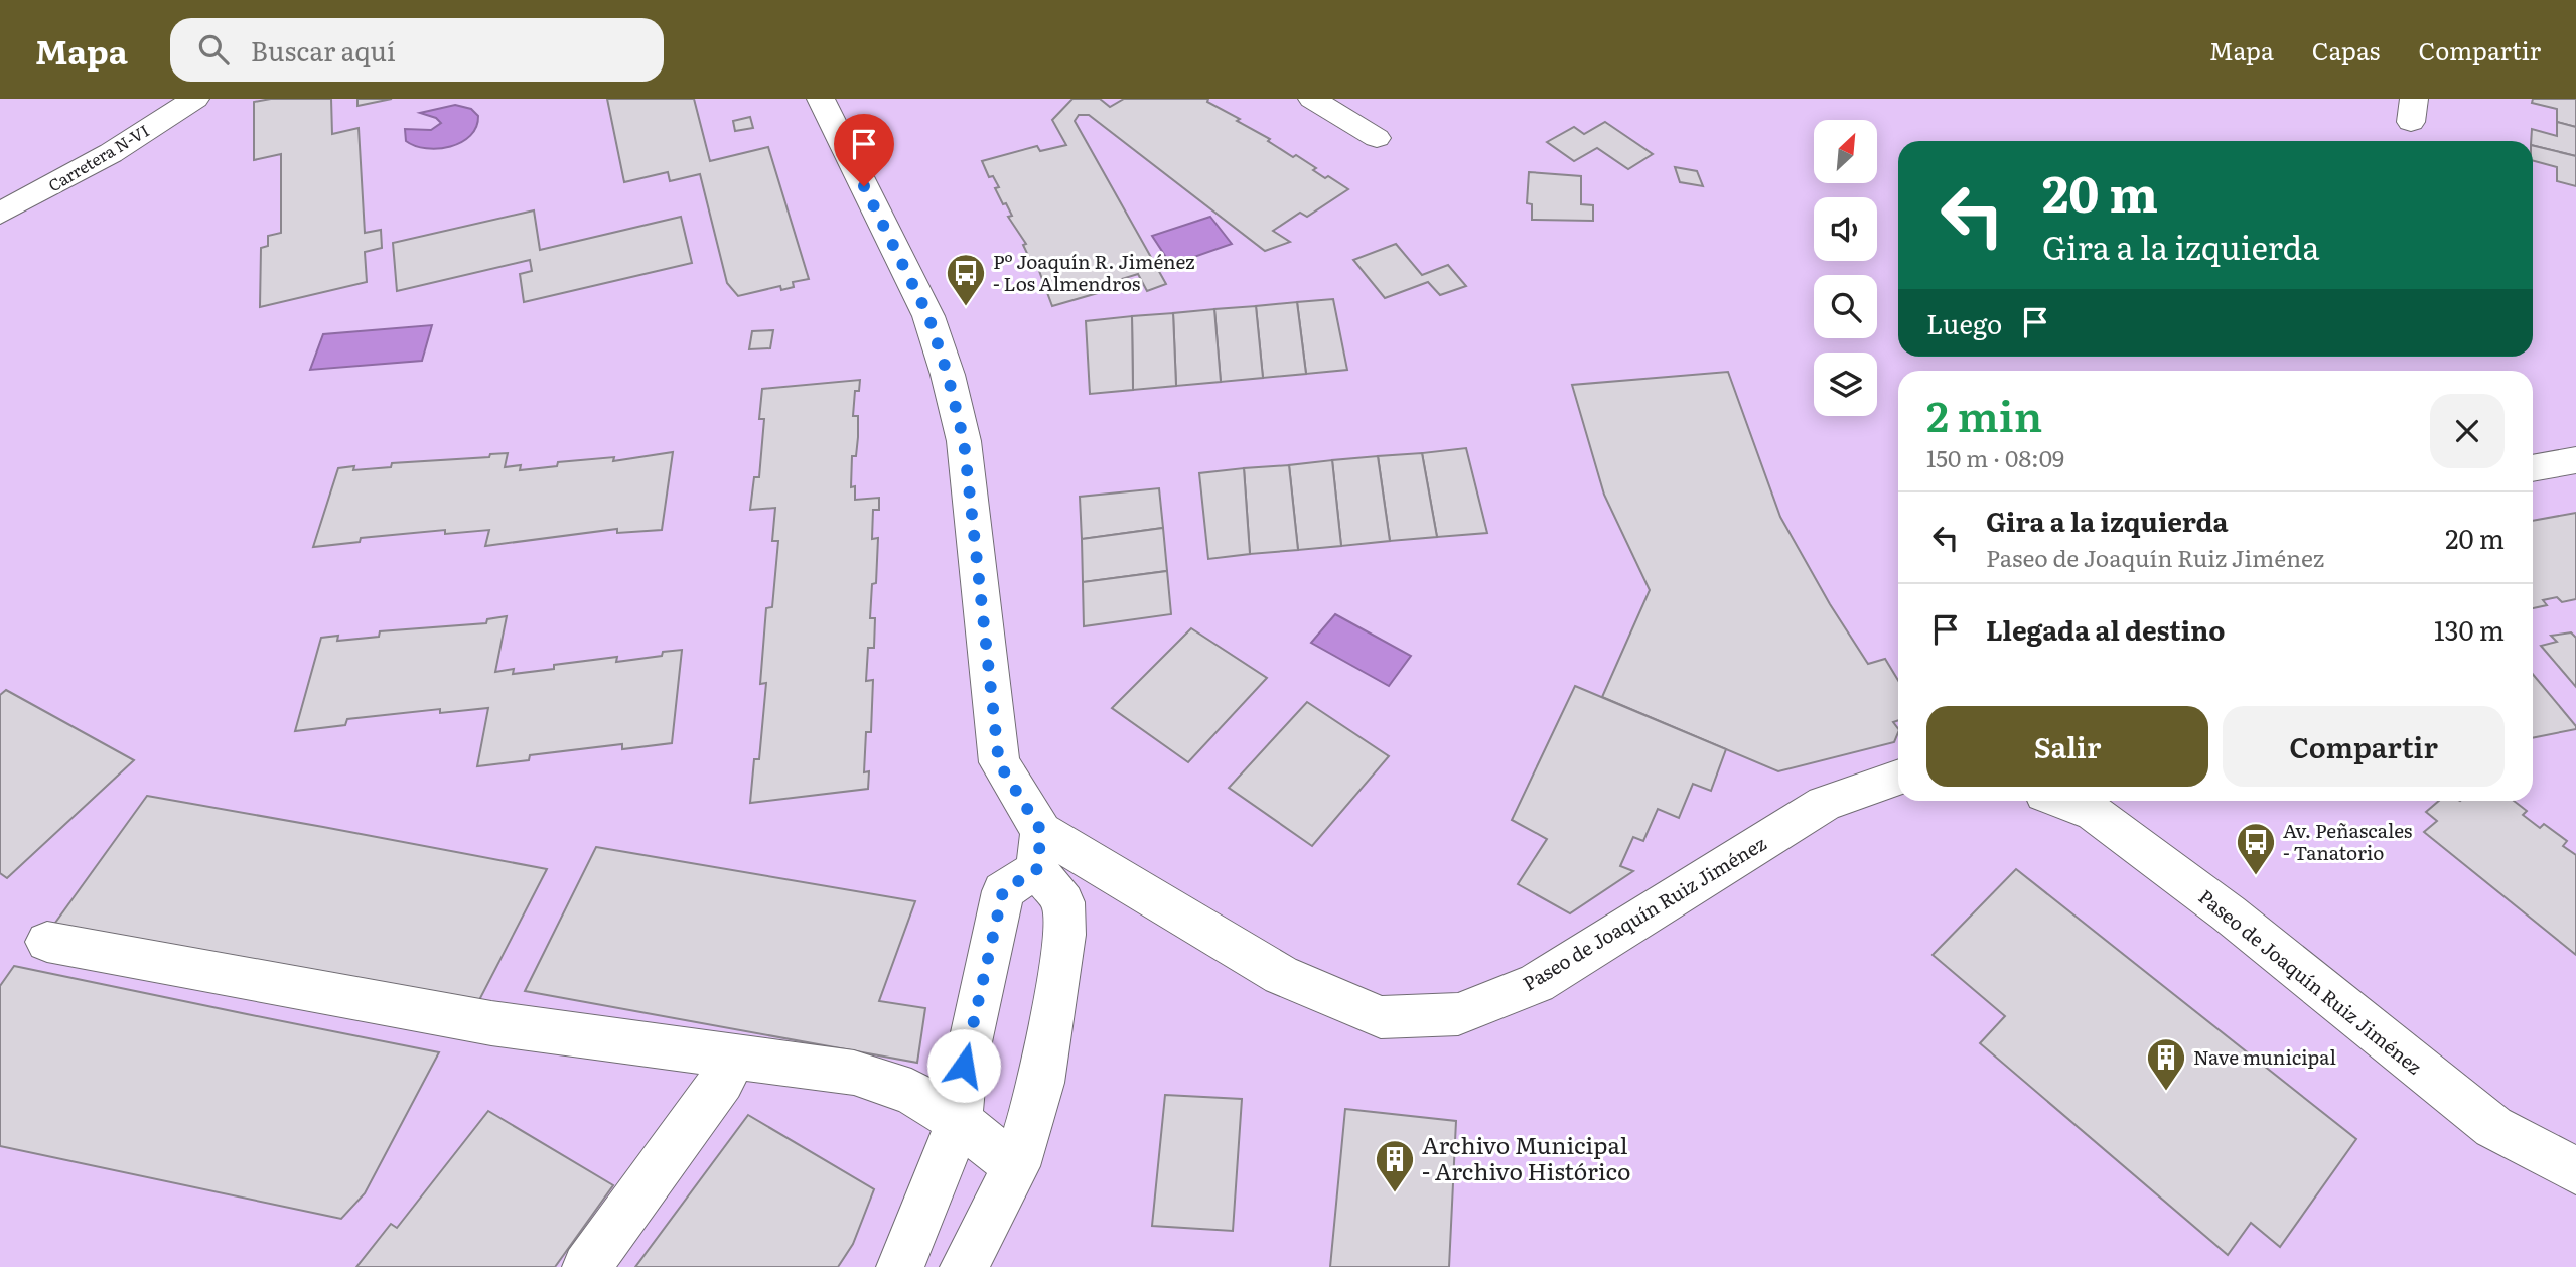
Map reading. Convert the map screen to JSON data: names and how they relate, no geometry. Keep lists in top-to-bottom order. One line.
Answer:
{"streets":{"street":["Carretera N-VI","Paseo de Joaquín Ruiz Jiménez"]},"places":{"bus stop":["Pº Joaquín R. Jiménez - Los Almendros","Av. Peñascales - Tanatorio"],"building":["Nave municipal","Archivo Municipal - Archivo Histórico"]},"north":"top right","page":{"header":"Mapa","search":"Buscar aquí","nav":["Mapa","Capas","Compartir"],"turn":["20 m","Gira a la izquierda"],"then":"Luego","heading":["2 min","150 m · 08:09"],"list":[{"name":"Gira a la izquierda","note":"Paseo de Joaquín Ruiz Jiménez","value":"20 m"},{"name":"Llegada al destino","value":"130 m"}],"buttons":["Salir","Compartir"]}}
